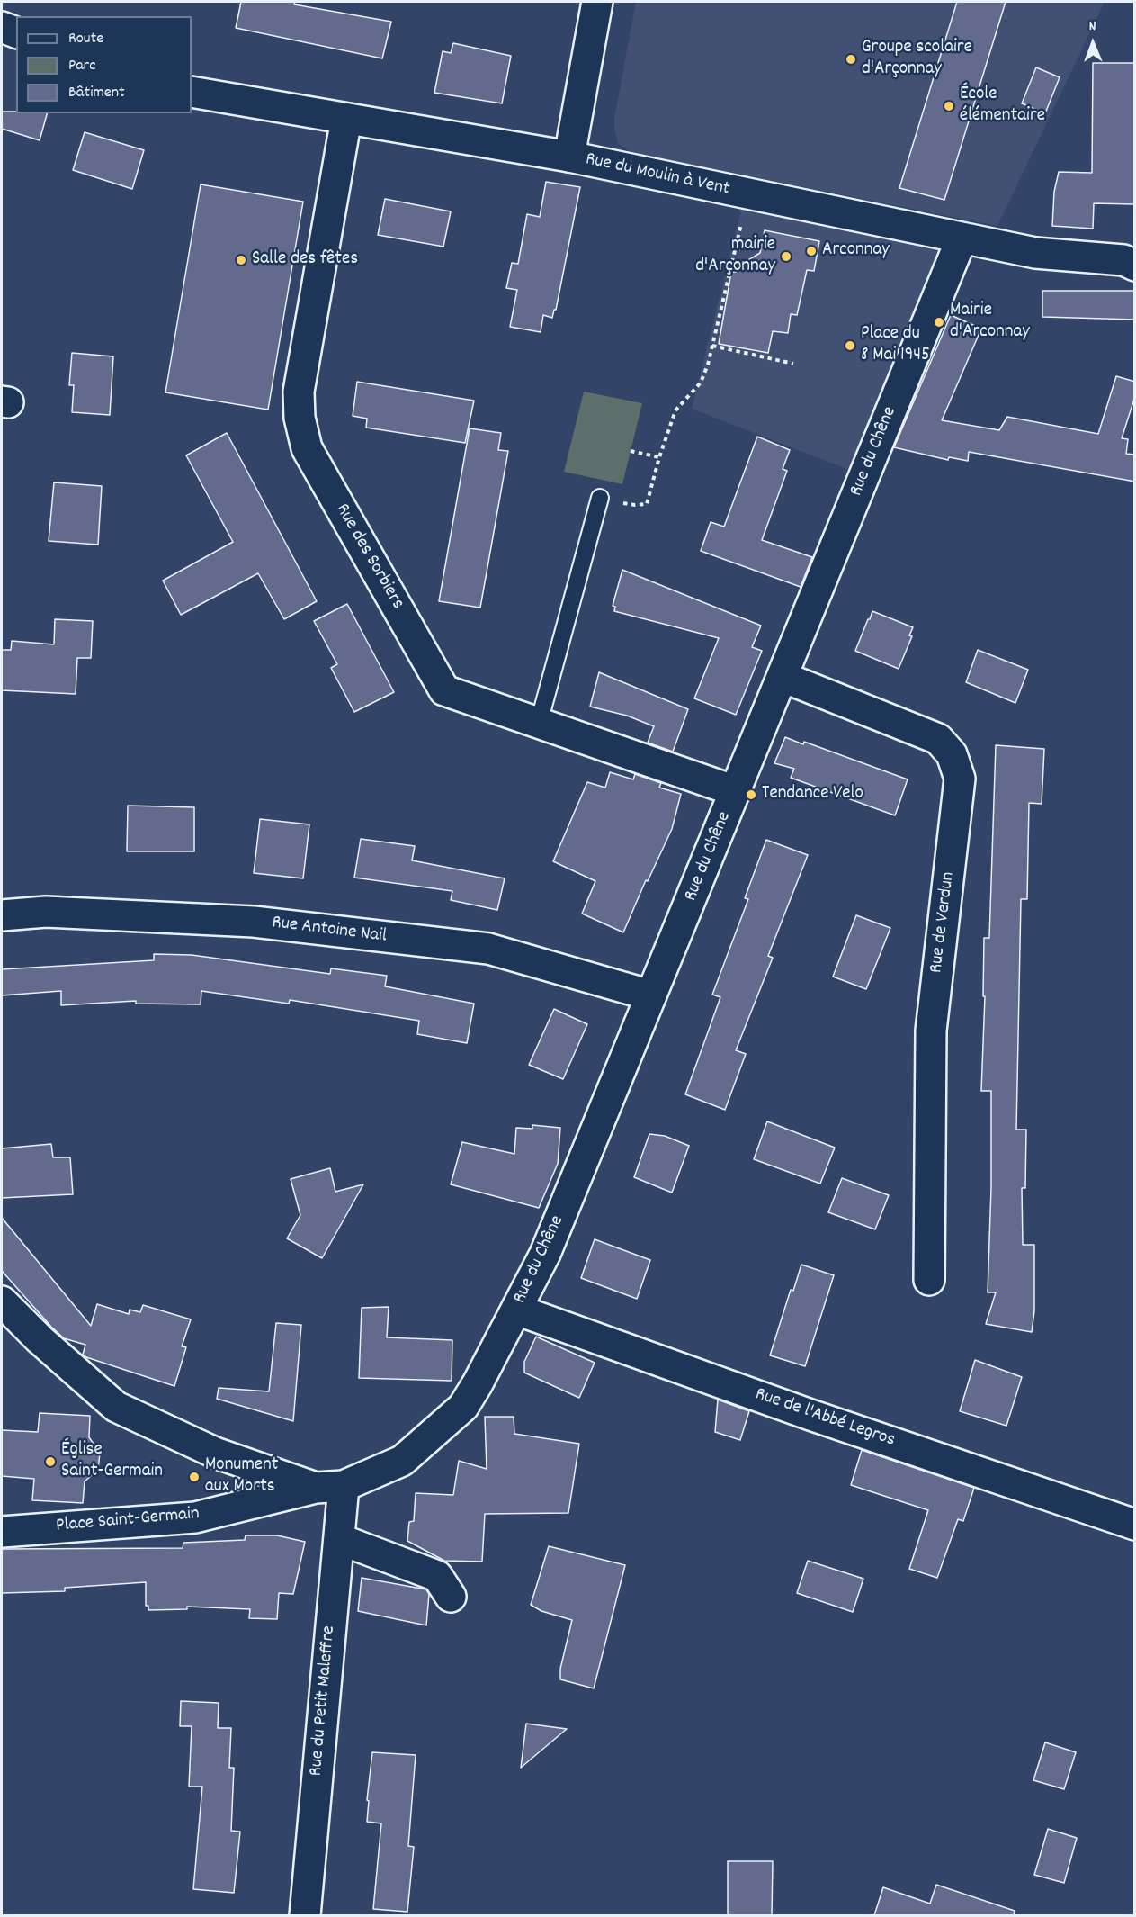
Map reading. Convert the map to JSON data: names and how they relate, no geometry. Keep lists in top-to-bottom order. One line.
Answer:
{"streets":{"street":["Rue du Moulin à Vent","Rue du Chêne","Rue des Sorbiers","Rue de Verdun","Rue Antoine Nail","Rue de l'Abbé Legros","Place Saint-Germain","Rue du Petit Maleffre"]},"crossings":[["Rue du Moulin à Vent","Rue du Chêne"],["Rue du Moulin à Vent","Rue des Sorbiers"],["Rue du Chêne","Rue des Sorbiers"],["Rue du Chêne","Rue de Verdun"],["Rue du Chêne","Rue Antoine Nail"],["Rue du Chêne","Rue de l'Abbé Legros"],["Rue du Chêne","Place Saint-Germain"],["Place Saint-Germain","Rue du Petit Maleffre"]],"places":["Groupe scolaire d'Arçonnay","École élémentaire","Arconnay","mairie d'Arçonnay","Salle des fêtes","Mairie d'Arconnay","Place du 8 Mai 1945","Tendance Velo","Église Saint-Germain","Monument aux Morts"],"legend":["Route","Parc","Bâtiment"],"north":"top"}
